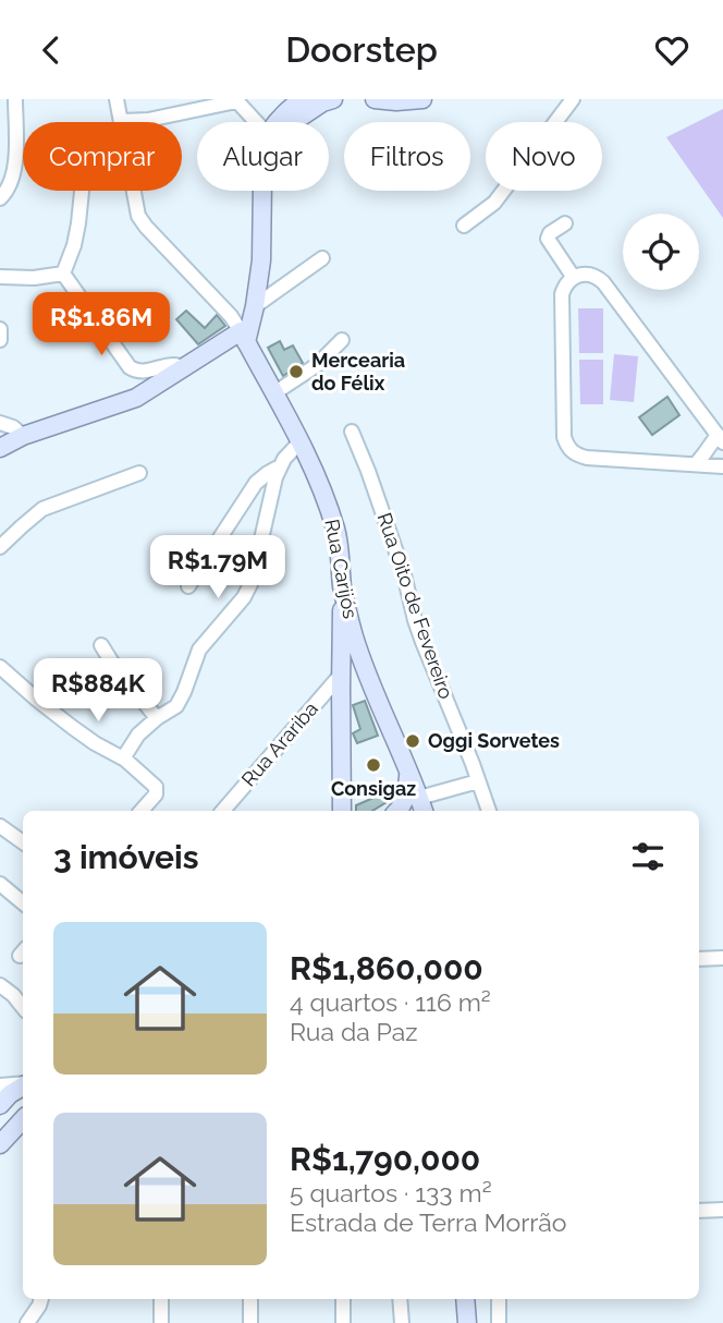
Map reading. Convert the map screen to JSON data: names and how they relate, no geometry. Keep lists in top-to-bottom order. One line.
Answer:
{"streets":{"main road":["Rua Carijós"],"street":["Rua Oito de Fevereiro","Rua Arariba"]},"places":["Mercearia do Félix","Oggi Sorvetes","Consigaz"],"page":{"header":"Doorstep","chip":["Comprar","Alugar","Filtros","Novo"],"price":["R$1.86M","R$1.79M","R$884K"],"heading":"3 imóveis","list":[{"name":"R$1,860,000","note":"4 quartos · 116 m² · Rua da Paz"},{"name":"R$1,790,000","note":"5 quartos · 133 m² · Estrada de Terra Morrão"}]}}
